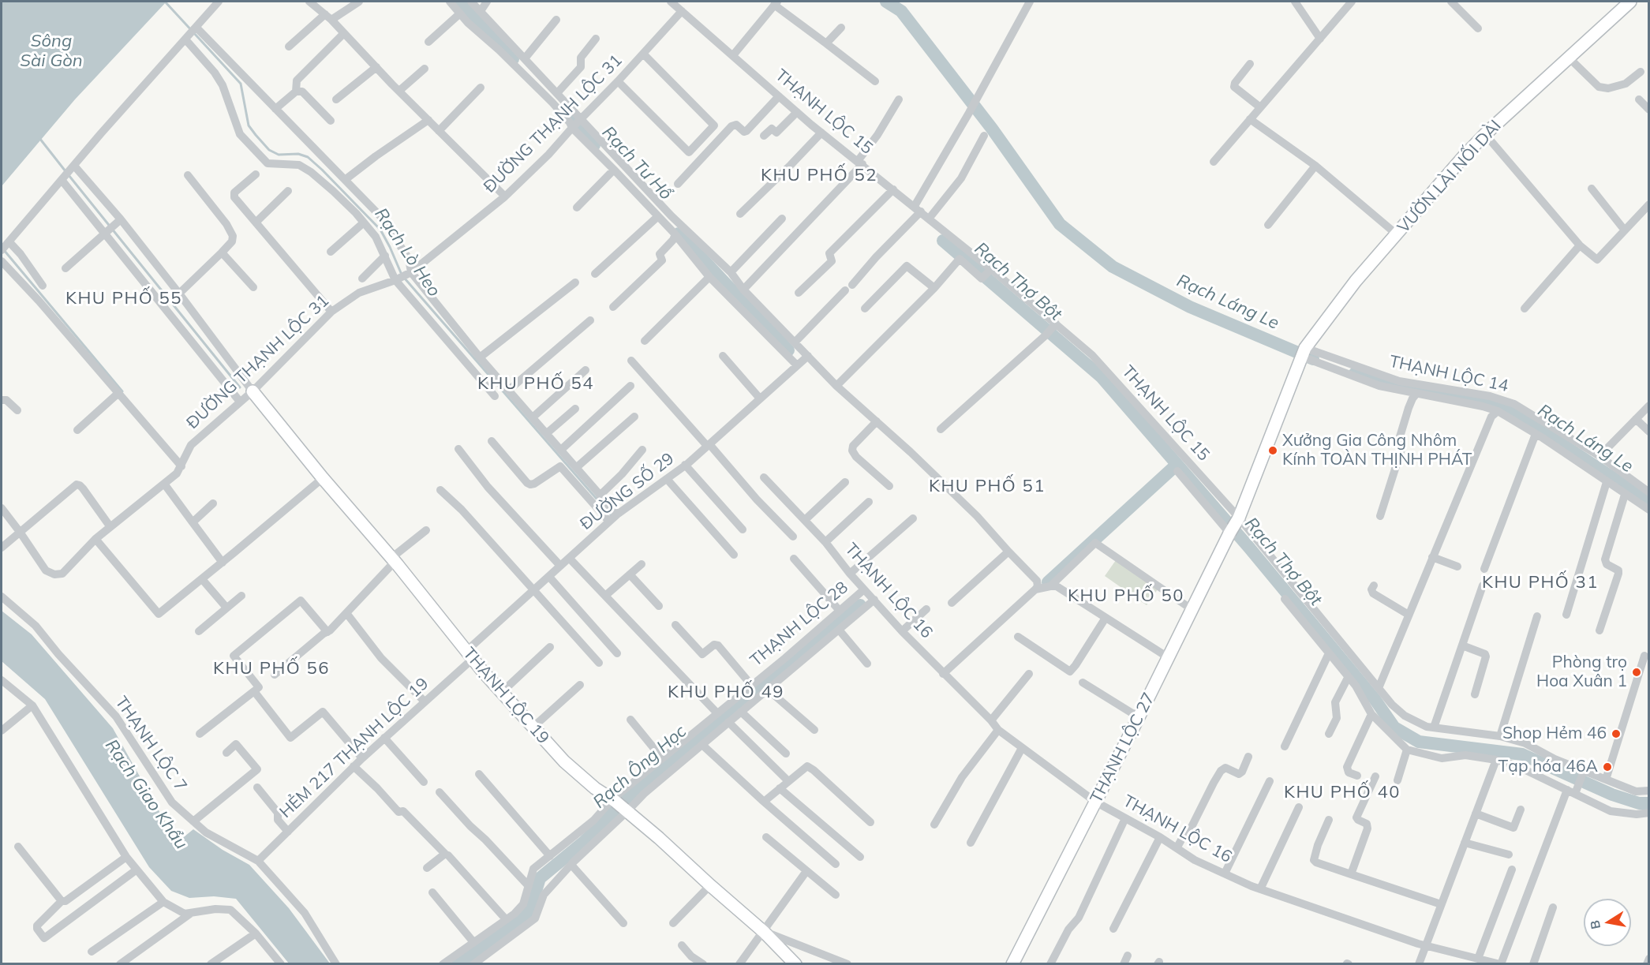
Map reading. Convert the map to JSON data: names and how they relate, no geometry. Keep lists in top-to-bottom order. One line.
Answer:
{"streets":{"street":["THẠNH LỘC 15","ĐƯỜNG THẠNH LỘC 31","VƯỜN LÀI NỐI DÀI","THẠNH LỘC 14","ĐƯỜNG SỐ 29","THẠNH LỘC 16","THẠNH LỘC 28","THẠNH LỘC 19","THẠNH LỘC 7","HẺM 217 THẠNH LỘC 19","THẠNH LỘC 27"]},"crossings":[["THẠNH LỘC 15","ĐƯỜNG THẠNH LỘC 31"],["THẠNH LỘC 15","VƯỜN LÀI NỐI DÀI"],["THẠNH LỘC 15","THẠNH LỘC 14"],["THẠNH LỘC 15","THẠNH LỘC 27"],["ĐƯỜNG THẠNH LỘC 31","THẠNH LỘC 19"],["VƯỜN LÀI NỐI DÀI","THẠNH LỘC 14"],["VƯỜN LÀI NỐI DÀI","THẠNH LỘC 27"],["ĐƯỜNG SỐ 29","THẠNH LỘC 19"],["ĐƯỜNG SỐ 29","HẺM 217 THẠNH LỘC 19"],["THẠNH LỘC 16","THẠNH LỘC 28"],["THẠNH LỘC 16","THẠNH LỘC 27"],["THẠNH LỘC 28","THẠNH LỘC 19"],["THẠNH LỘC 19","HẺM 217 THẠNH LỘC 19"],["THẠNH LỘC 7","HẺM 217 THẠNH LỘC 19"]],"districts":["KHU PHỐ 52","KHU PHỐ 55","KHU PHỐ 54","KHU PHỐ 51","KHU PHỐ 31","KHU PHỐ 50","KHU PHỐ 56","KHU PHỐ 49","KHU PHỐ 40"],"water":["Sông Sài Gòn","Rạch Tư Hổ","Rạch Lò Heo","Rạch Thợ Bột","Rạch Láng Le","Rạch Ông Học","Rạch Giao Khẩu"],"places":["Xưởng Gia Công Nhôm Kính TOÀN THỊNH PHÁT","Phòng trọ Hoa Xuân 1","Shop Hẻm 46","Tạp hóa 46A"],"north":"left"}
